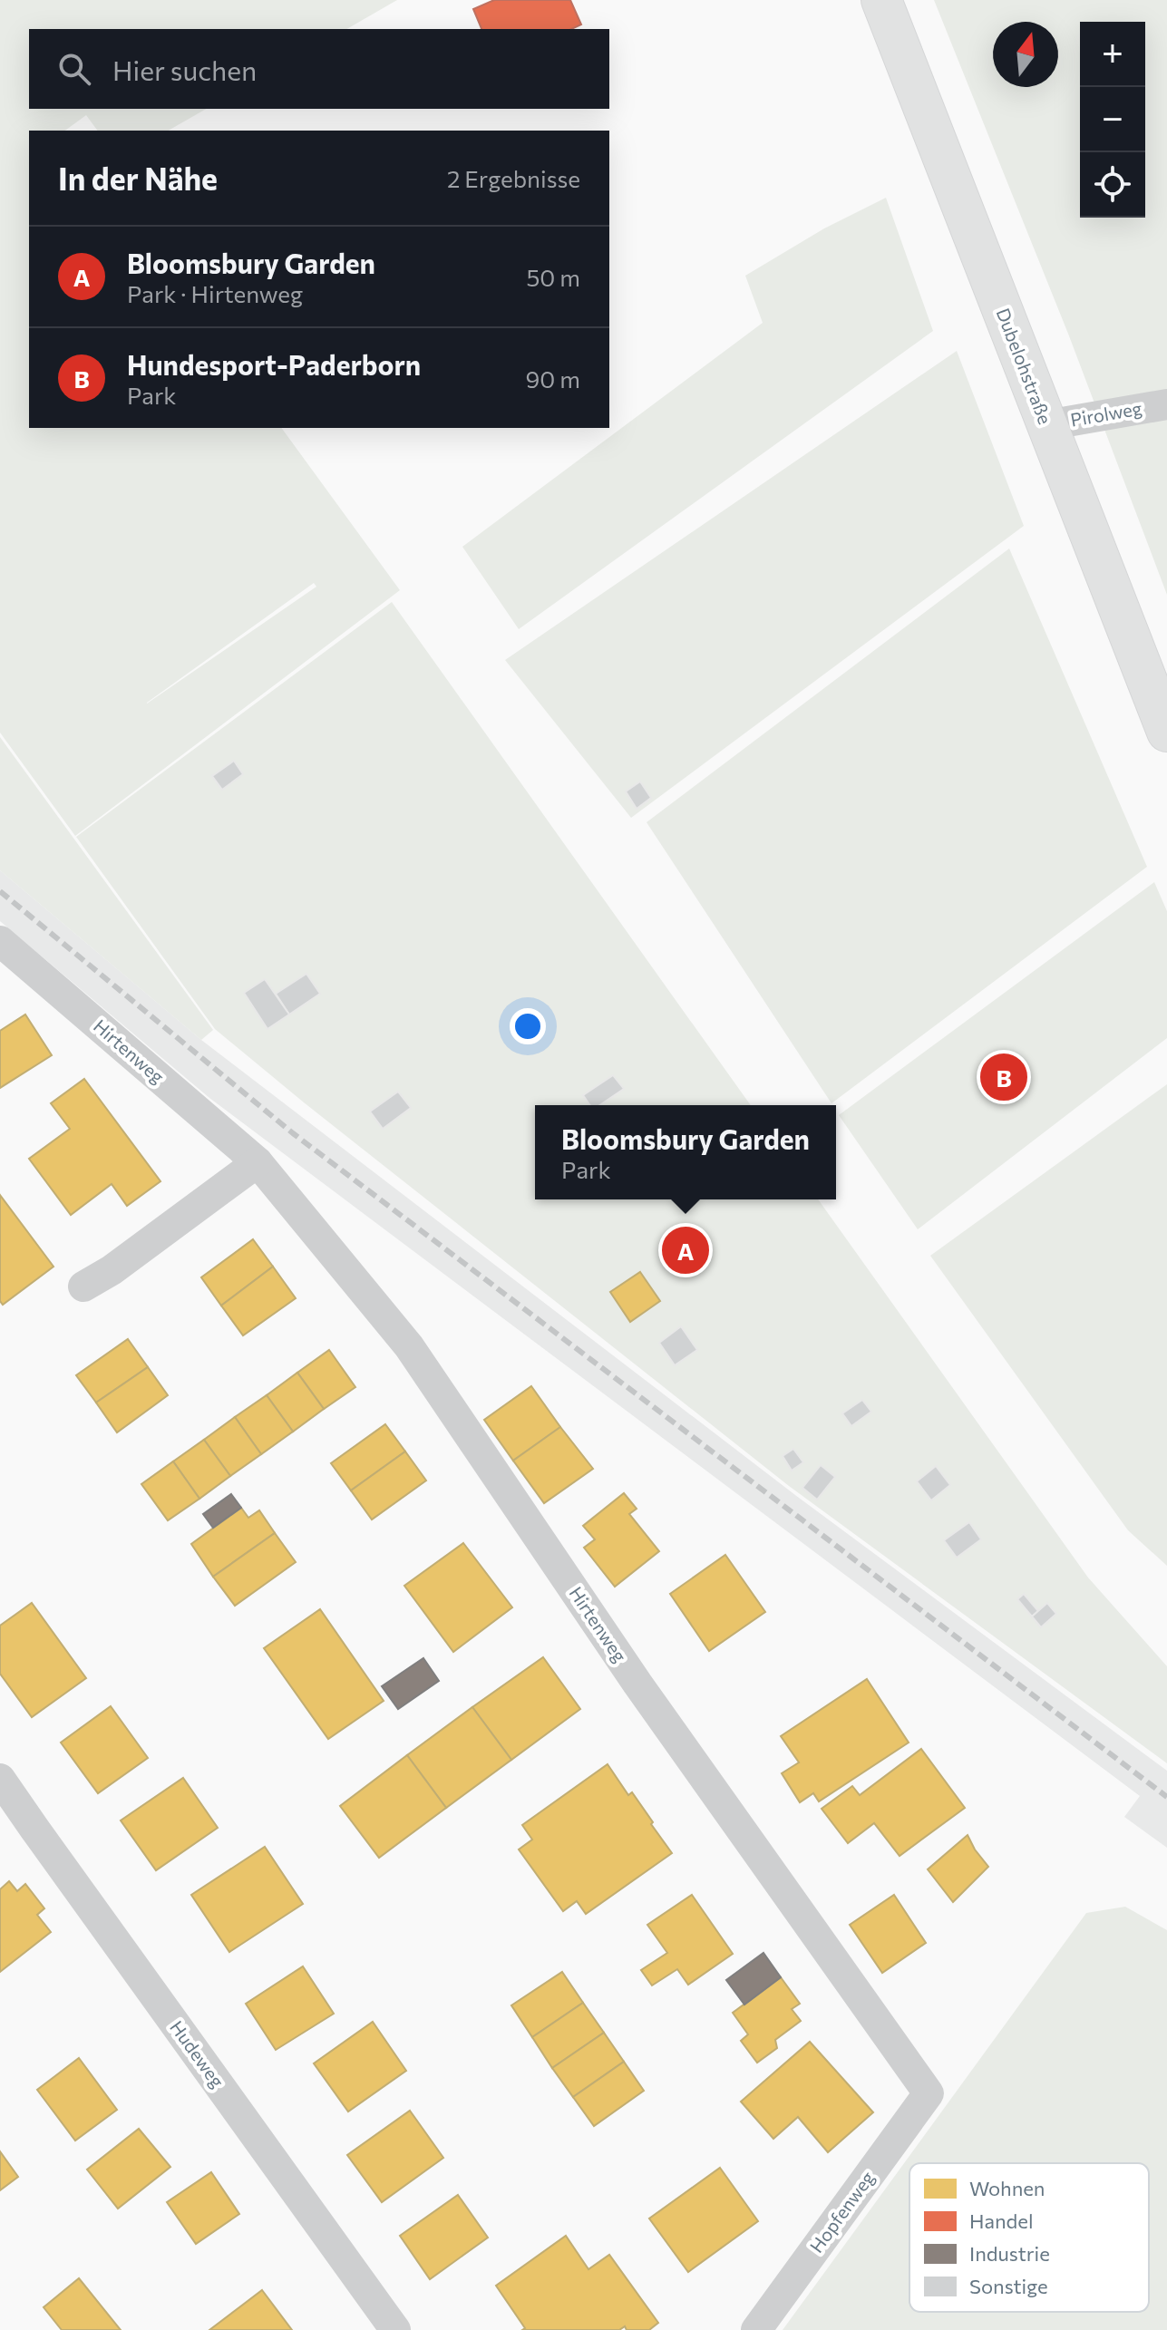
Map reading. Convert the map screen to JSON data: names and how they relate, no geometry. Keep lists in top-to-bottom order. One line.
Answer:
{"streets":{"main road":["Dubelohstraße"],"street":["Pirolweg","Hirtenweg","Hudeweg","Hopfenweg"]},"crossings":[["Dubelohstraße","Pirolweg"],["Hirtenweg","Hopfenweg"]],"legend":["Wohnen","Handel","Industrie","Sonstige"],"north":"top","page":{"map_buttons":["+","−"],"search":"Hier suchen","heading":["In der Nähe","2 Ergebnisse"],"list":[{"mark":"A","name":"Bloomsbury Garden","note":"Park · Hirtenweg","value":"50 m"},{"mark":"B","name":"Hundesport-Paderborn","note":"Park","value":"90 m"}],"pins":["B","A"],"popup":["Bloomsbury Garden","Park"]}}
